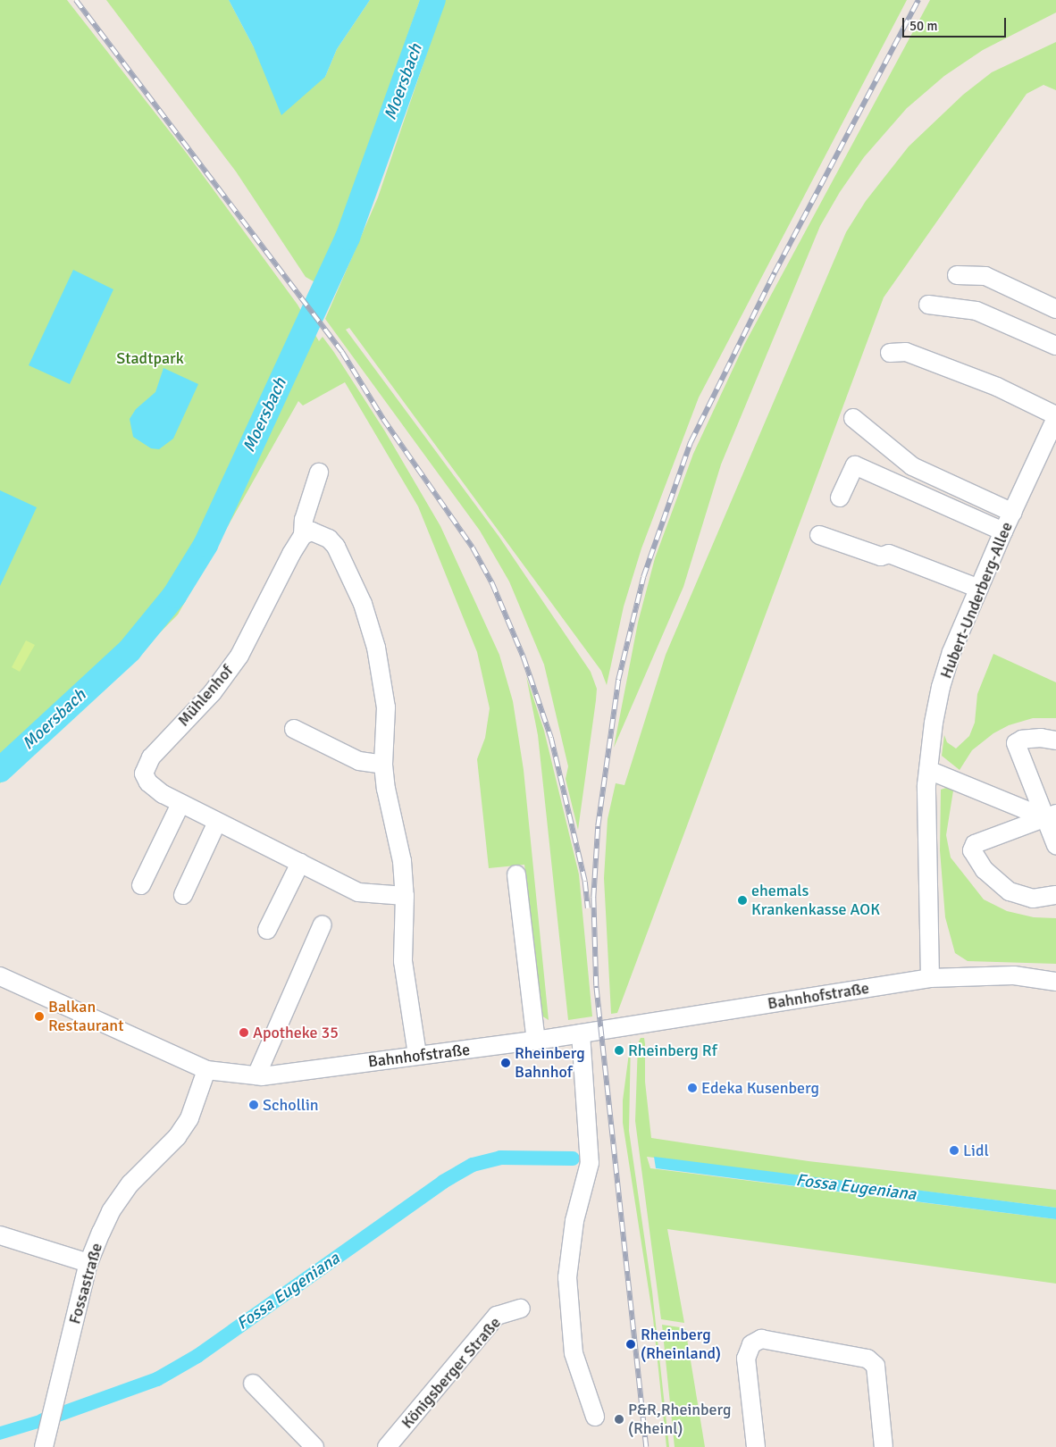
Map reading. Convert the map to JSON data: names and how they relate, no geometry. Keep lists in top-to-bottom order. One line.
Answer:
{"streets":{"street":["Hubert-Underberg-Allee","Mühlenhof","Bahnhofstraße","Fossastraße","Königsberger Straße"]},"crossings":[["Hubert-Underberg-Allee","Bahnhofstraße"],["Bahnhofstraße","Fossastraße"]],"water":["Moersbach","Fossa Eugeniana"],"parks":["Stadtpark"],"places":["ehemals Krankenkasse AOK","Balkan Restaurant","Apotheke 35","Rheinberg Rf","Rheinberg Bahnhof","Edeka Kusenberg","Schollin","Lidl","Rheinberg (Rheinland)","P&R,Rheinberg (Rheinl)"],"scale_bar":"50 m"}
